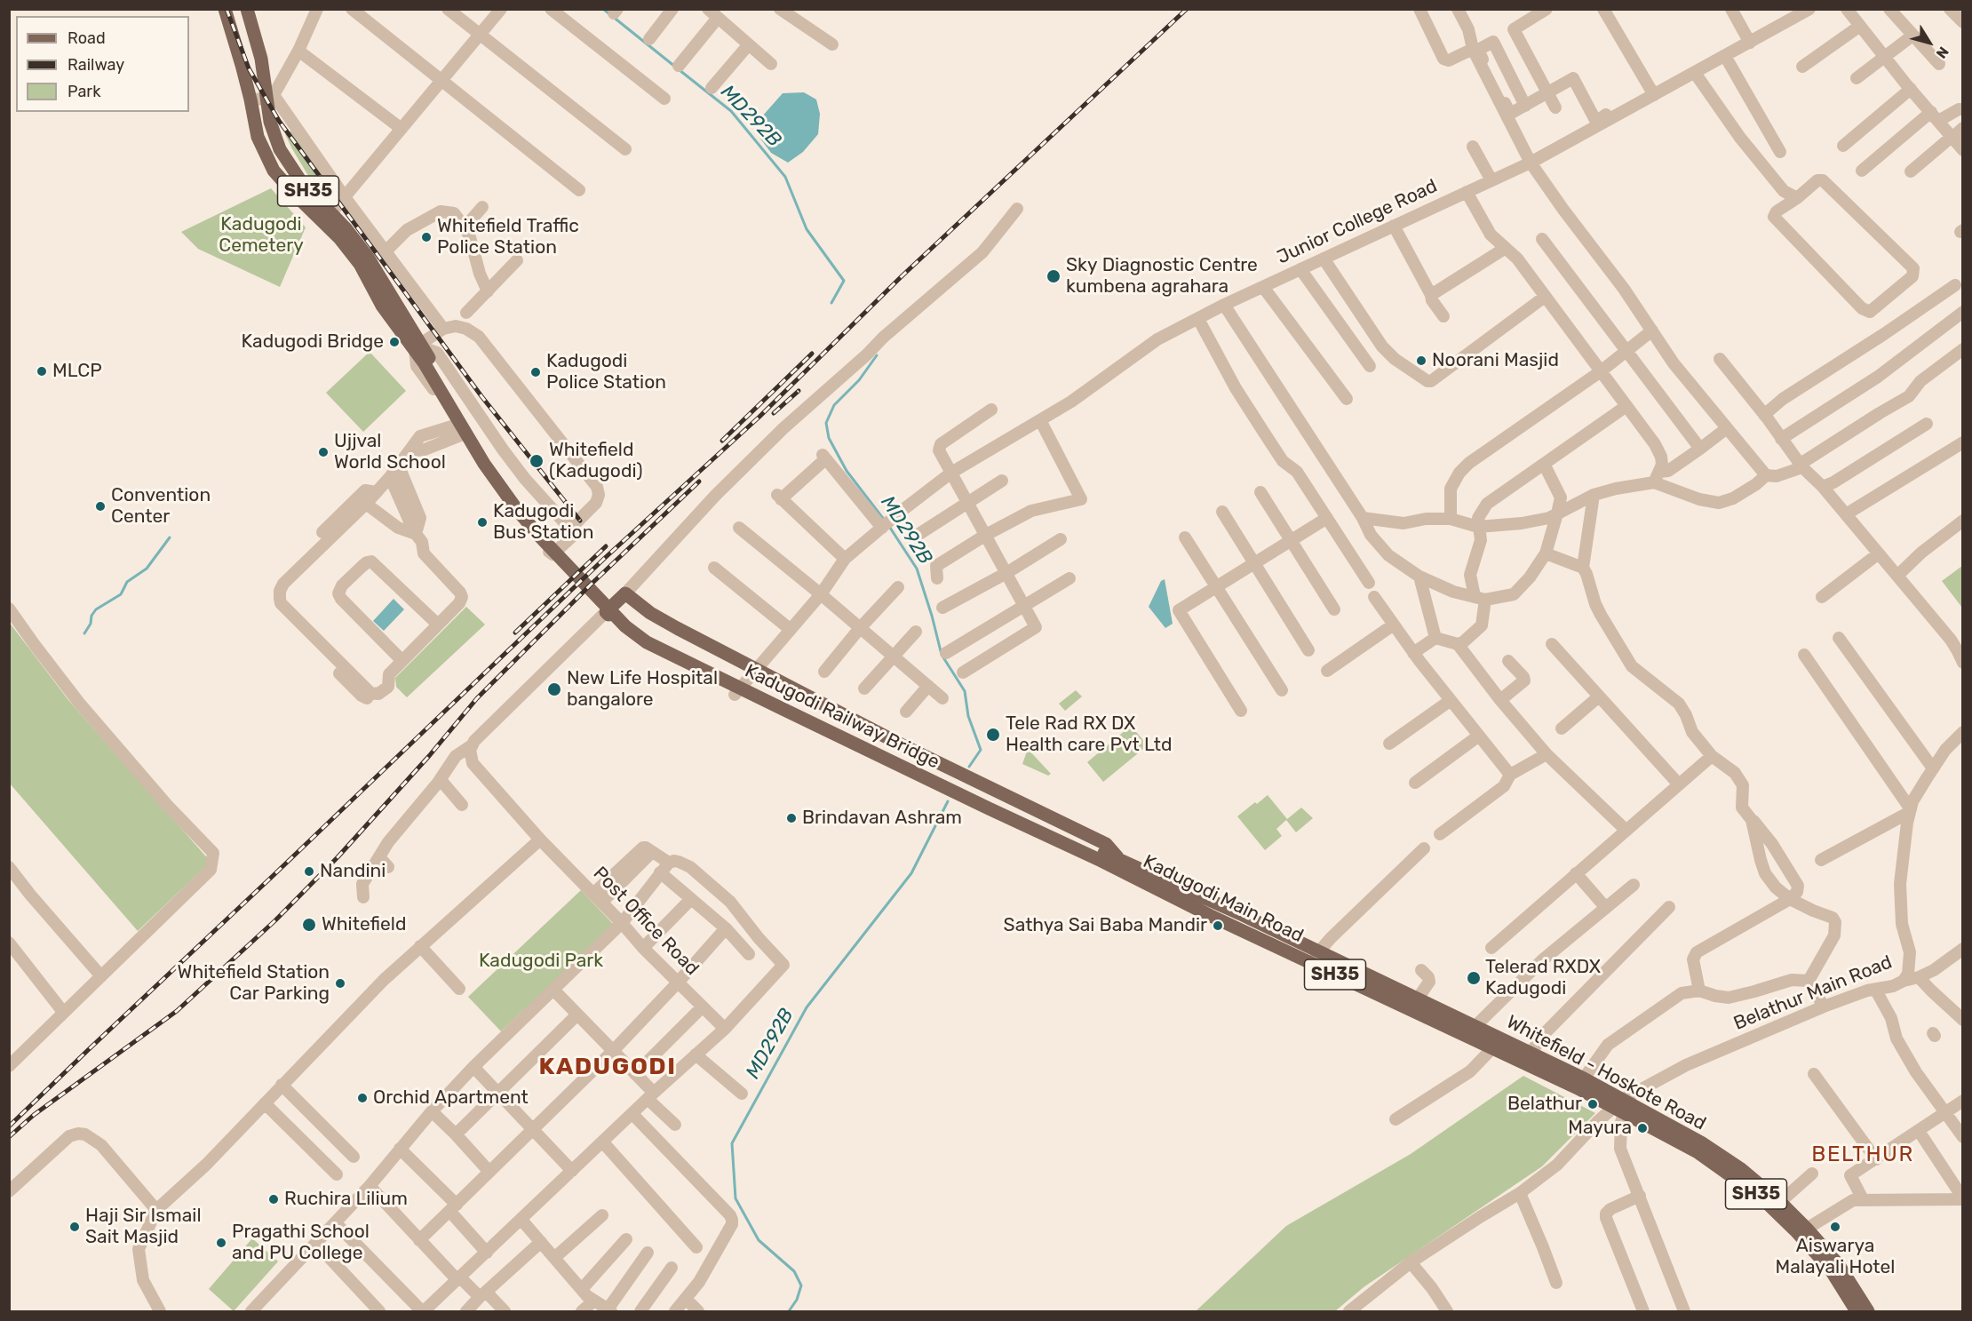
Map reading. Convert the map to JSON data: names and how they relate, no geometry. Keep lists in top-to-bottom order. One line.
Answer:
{"streets":{"main road":["SH35","Kadugodi Railway Bridge","Kadugodi Main Road","Whitefield - Hoskote Road"],"street":["Junior College Road","Post Office Road","Belathur Main Road"]},"crossings":[["SH35","Kadugodi Railway Bridge"],["Kadugodi Railway Bridge","Kadugodi Main Road"],["Kadugodi Main Road","Belathur Main Road"],["Kadugodi Main Road","Whitefield - Hoskote Road"],["Belathur Main Road","Whitefield - Hoskote Road"]],"districts":["KADUGODI","BELTHUR"],"water":["MD292B"],"parks":["Kadugodi Cemetery","Kadugodi Park"],"places":["Whitefield Traffic Police Station","Sky Diagnostic Centre kumbena agrahara","Kadugodi Bridge","Noorani Masjid","MLCP","Kadugodi Police Station","Ujjval World School","Whitefield (Kadugodi)","Convention Center","Kadugodi Bus Station","New Life Hospital bangalore","Tele Rad RX DX Health care Pvt Ltd","Brindavan Ashram","Nandini","Whitefield","Sathya Sai Baba Mandir","Telerad RXDX Kadugodi","Whitefield Station Car Parking","Orchid Apartment","Belathur","Mayura","Ruchira Lilium","Haji Sir Ismail Sait Masjid","Aiswarya Malayali Hotel","Pragathi School and PU College"],"legend":["Road","Railway","Park"],"north":"bottom right"}
